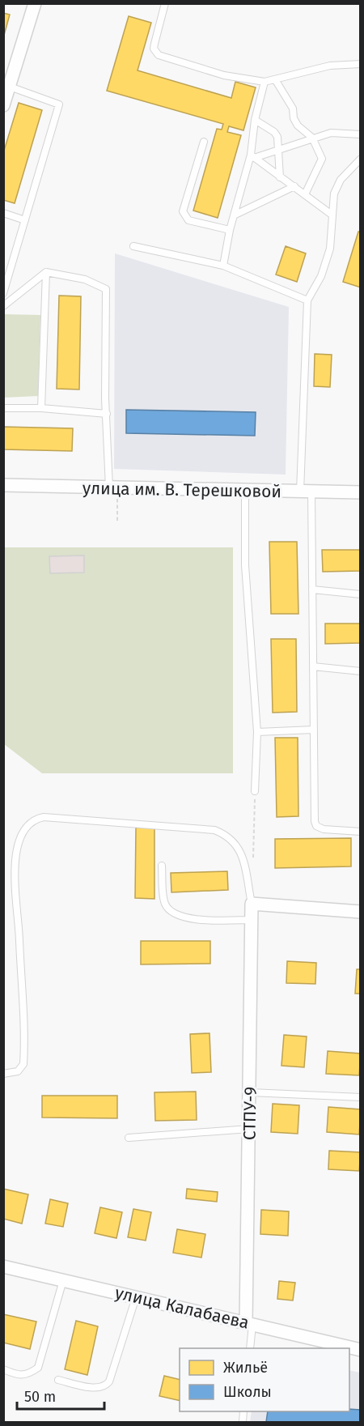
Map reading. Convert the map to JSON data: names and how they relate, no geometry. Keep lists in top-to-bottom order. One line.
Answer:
{"streets":{"street":["улица им. В. Терешковой","СТПУ-9","улица Калабаева"]},"crossings":[["СТПУ-9","улица Калабаева"]],"legend":["Жильё","Школы"],"scale_bar":"50 m"}
